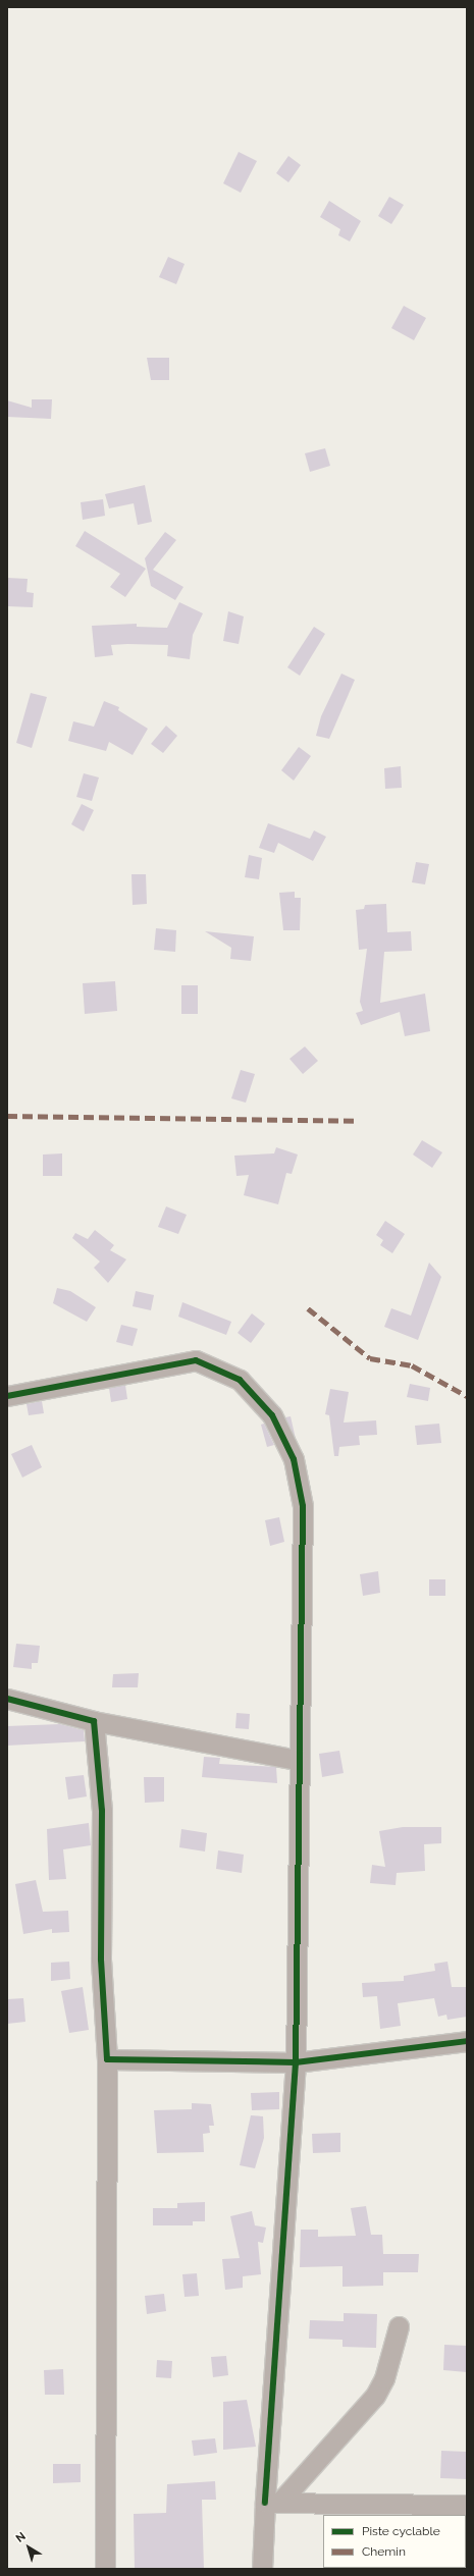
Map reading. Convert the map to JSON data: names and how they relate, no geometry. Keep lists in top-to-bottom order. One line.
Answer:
{"legend":["Piste cyclable","Chemin"],"north":"top left"}
